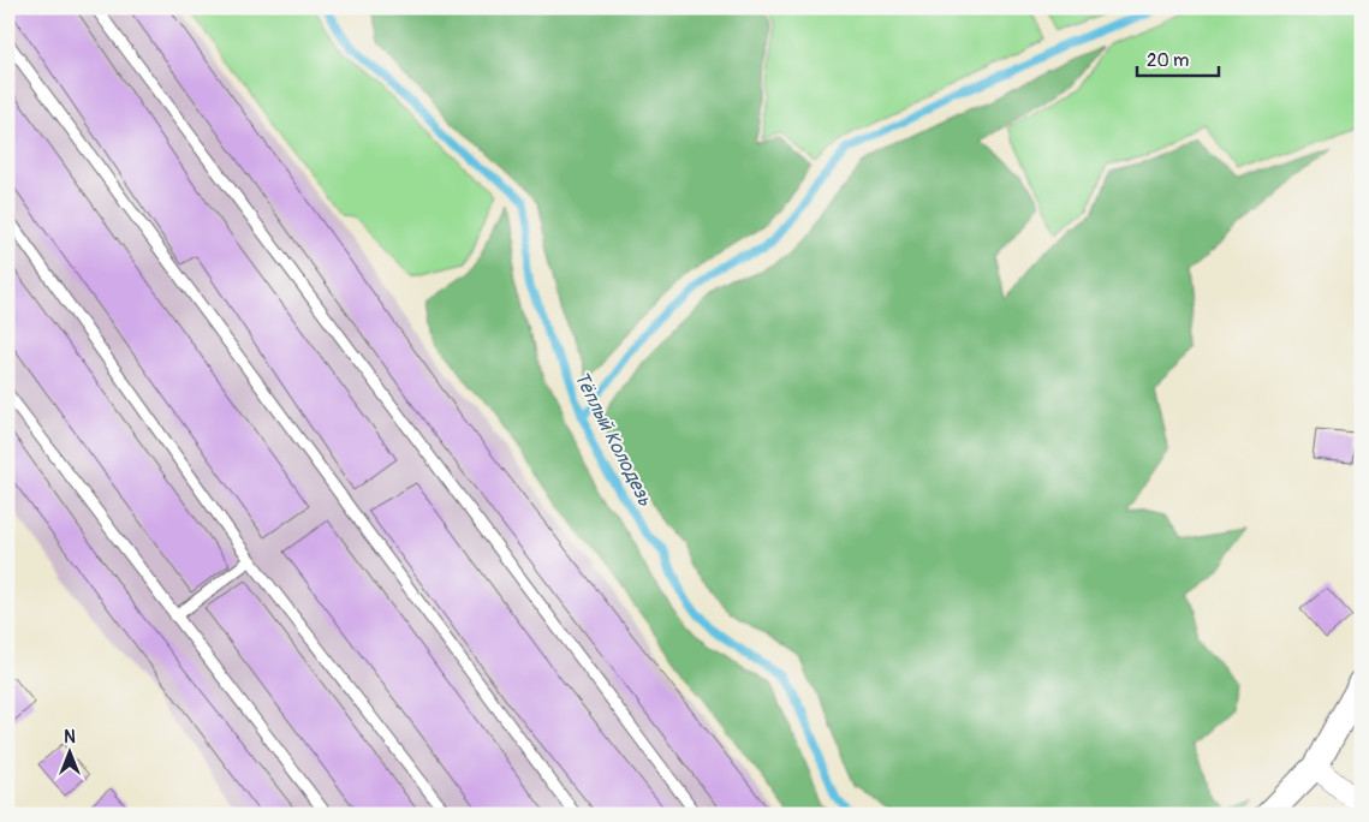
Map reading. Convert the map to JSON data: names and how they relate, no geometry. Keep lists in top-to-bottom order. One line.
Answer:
{"water":["Тёплый Колодезь"],"scale_bar":"20 m","north":"top"}
